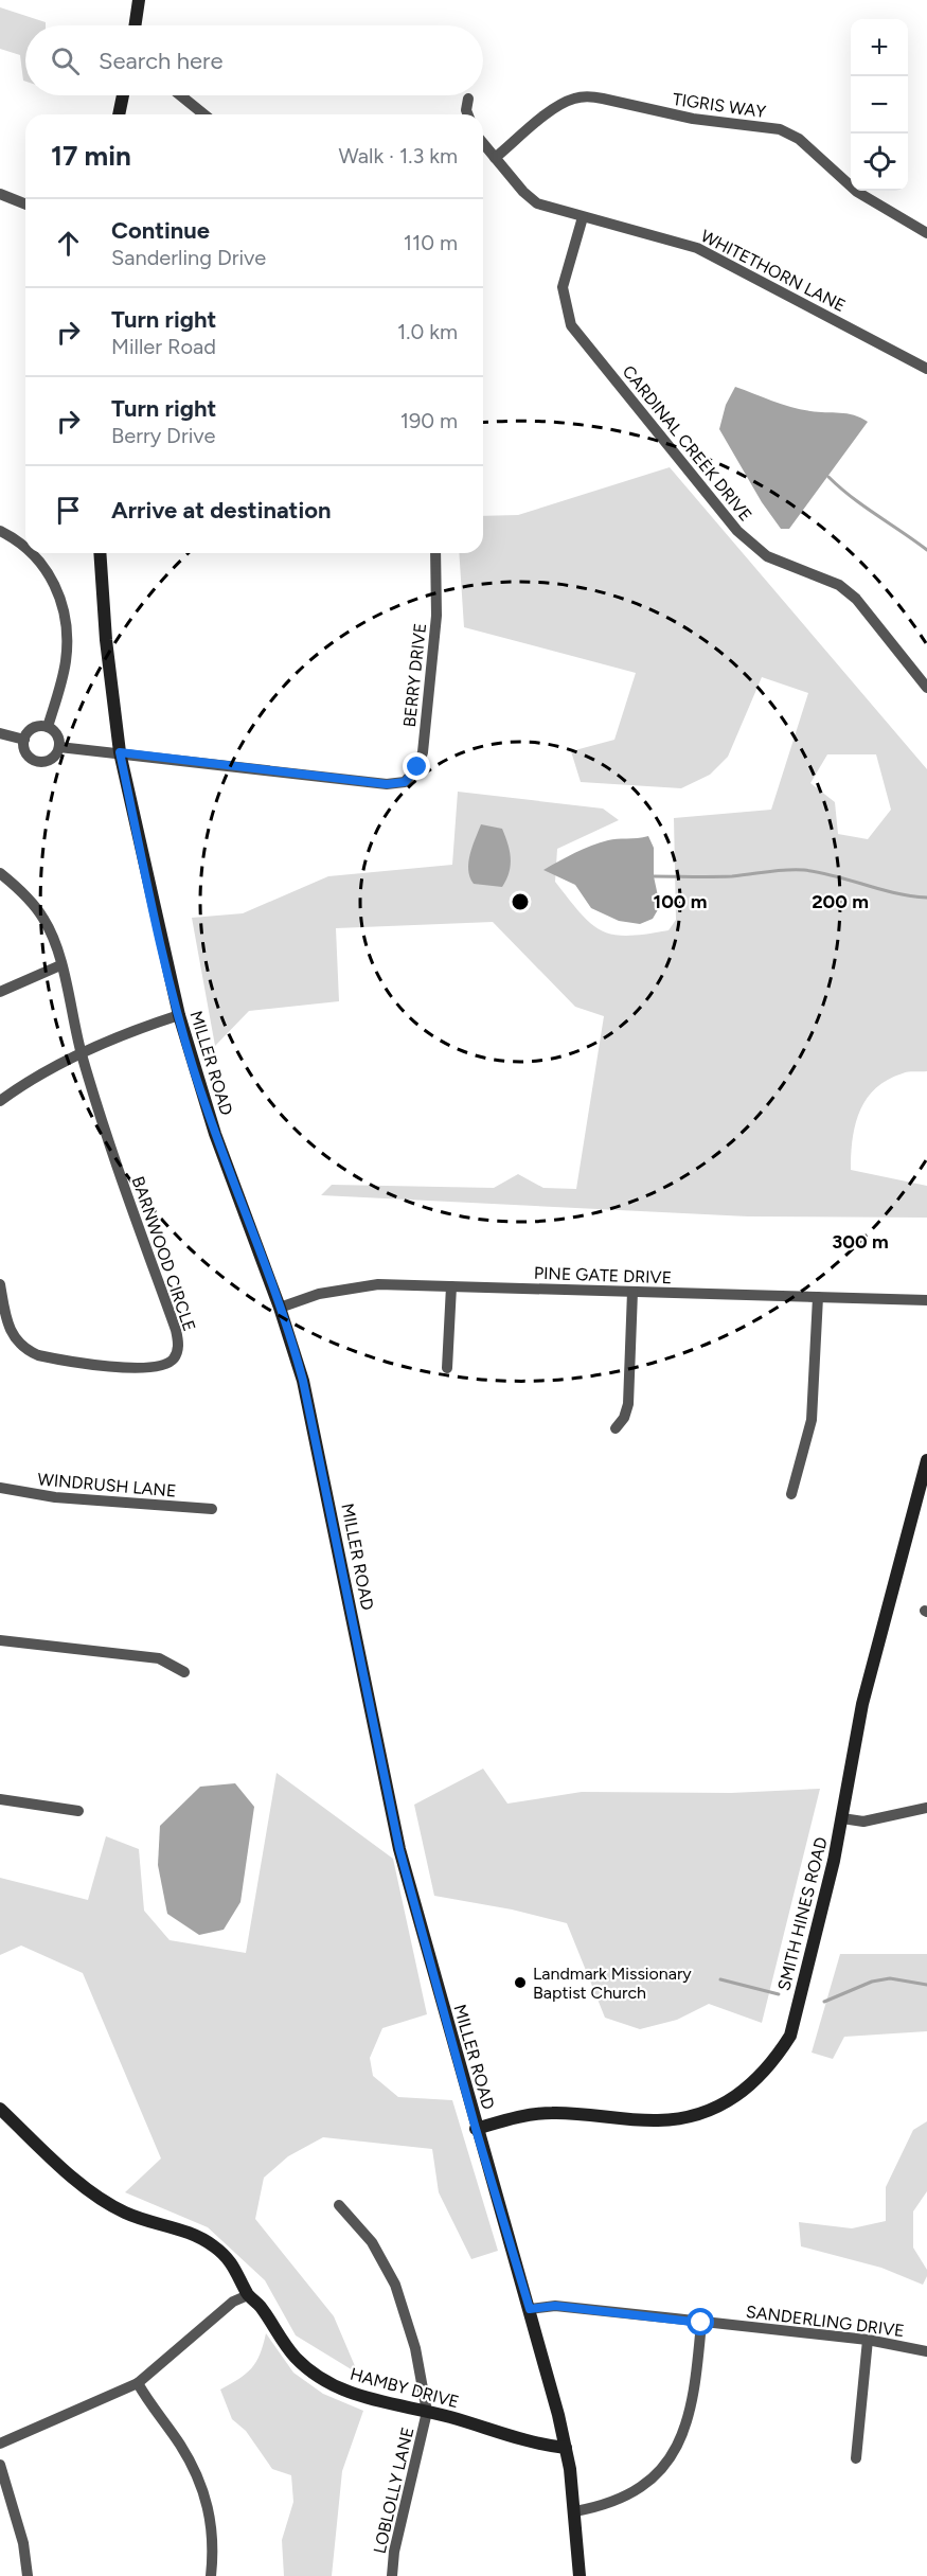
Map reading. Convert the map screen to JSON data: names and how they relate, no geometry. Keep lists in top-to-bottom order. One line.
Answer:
{"streets":{"street":["TIGRIS WAY","WHITETHORN LANE","CARDINAL CREEK DRIVE","BERRY DRIVE","MILLER ROAD","BARNWOOD CIRCLE","PINE GATE DRIVE","WINDRUSH LANE","SMITH HINES ROAD","SANDERLING DRIVE","HAMBY DRIVE","LOBLOLLY LANE"]},"crossings":[["TIGRIS WAY","WHITETHORN LANE"],["WHITETHORN LANE","CARDINAL CREEK DRIVE"],["BERRY DRIVE","MILLER ROAD"],["MILLER ROAD","PINE GATE DRIVE"],["MILLER ROAD","SMITH HINES ROAD"],["MILLER ROAD","SANDERLING DRIVE"],["MILLER ROAD","HAMBY DRIVE"],["HAMBY DRIVE","LOBLOLLY LANE"]],"places":["Landmark Missionary Baptist Church"],"page":{"map_buttons":["+","−"],"search":"Search here","heading":["17 min","Walk · 1.3 km"],"list":[["Continue","Sanderling Drive","110 m"],["Turn right","Miller Road","1.0 km"],["Turn right","Berry Drive","190 m"],"Arrive at destination"]},"rings":["100 m","200 m","300 m"]}
